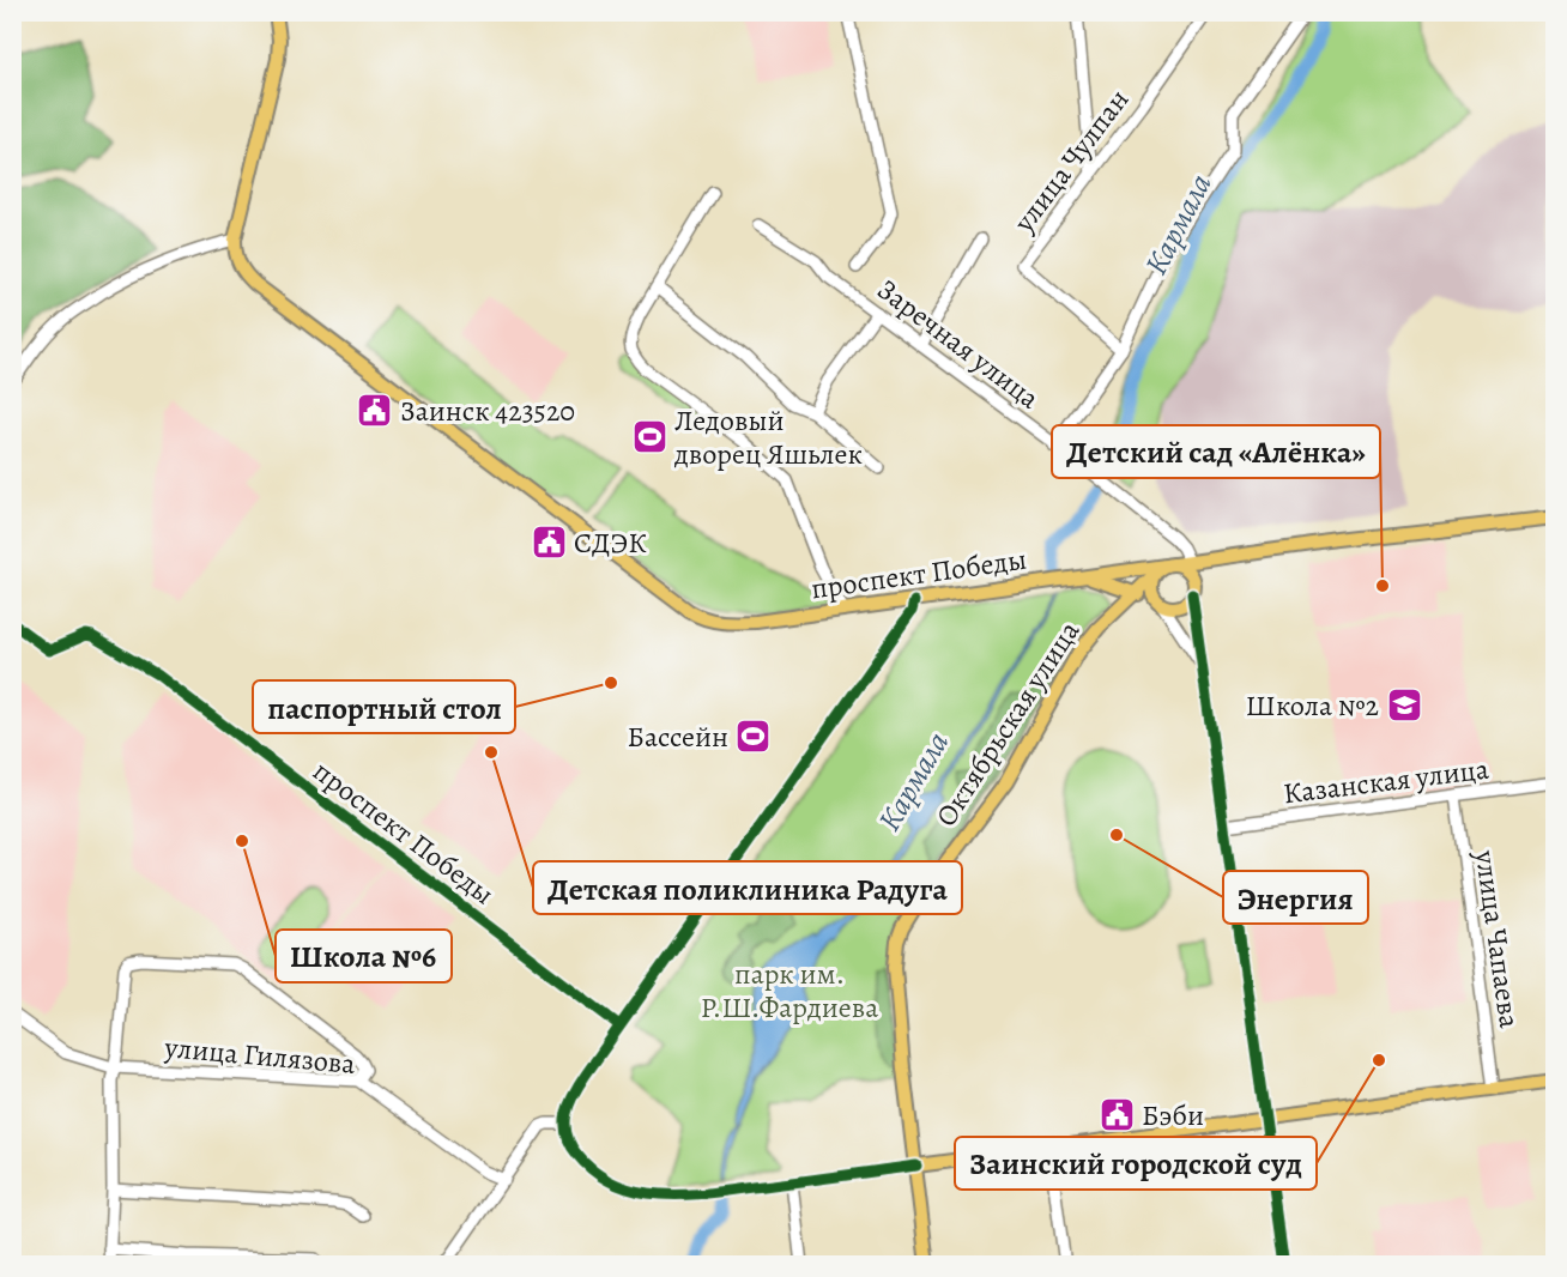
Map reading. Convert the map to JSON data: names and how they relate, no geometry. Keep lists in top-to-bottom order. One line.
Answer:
{"streets":{"main road":["проспект Победы","Октябрьская улица"],"street":["улица Чулпан","Заречная улица","Казанская улица","улица Чапаева","улица Гилязова"]},"crossings":[["Заречная улица","проспект Победы"],["Заречная улица","Октябрьская улица"],["проспект Победы","Октябрьская улица"],["Казанская улица","улица Чапаева"]],"water":["Кармала"],"parks":["парк им. Р.Ш.Фардиева"],"places":{"public building":["Заинск 423520","СДЭК","Бэби"],"sports":["Ледовый дворец Яшьлек","Бассейн"],"other":["Детский сад «Алёнка»","паспортный стол","Детская поликлиника Радуга","Энергия","Школа №6","Заинский городской суд"],"school or university":["Школа №2"]}}
